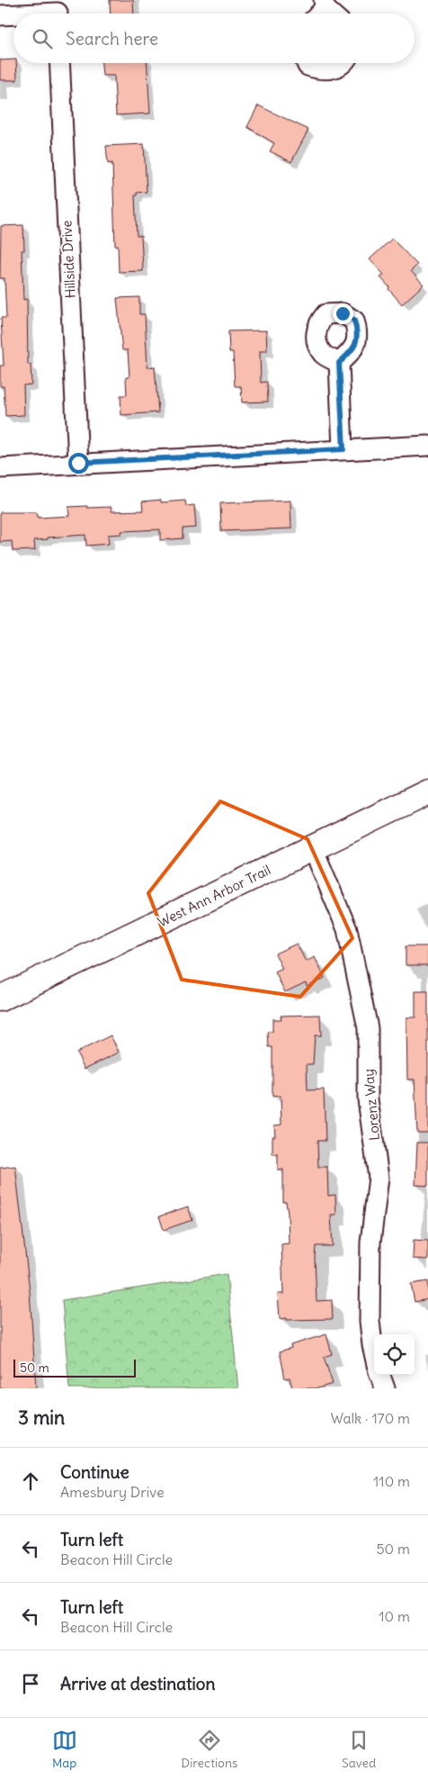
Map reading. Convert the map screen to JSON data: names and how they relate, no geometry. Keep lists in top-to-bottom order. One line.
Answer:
{"streets":{"street":["Hillside Drive","West Ann Arbor Trail","Lorenz Way"]},"crossings":[["West Ann Arbor Trail","Lorenz Way"]],"scale_bar":"50 m","page":{"search":"Search here","scale":"50 m","heading":["3 min","Walk · 170 m"],"list":[["Continue","Amesbury Drive","110 m"],["Turn left","Beacon Hill Circle","50 m"],["Turn left","Beacon Hill Circle","10 m"],"Arrive at destination"],"nav":["Map","Directions","Saved"]}}
